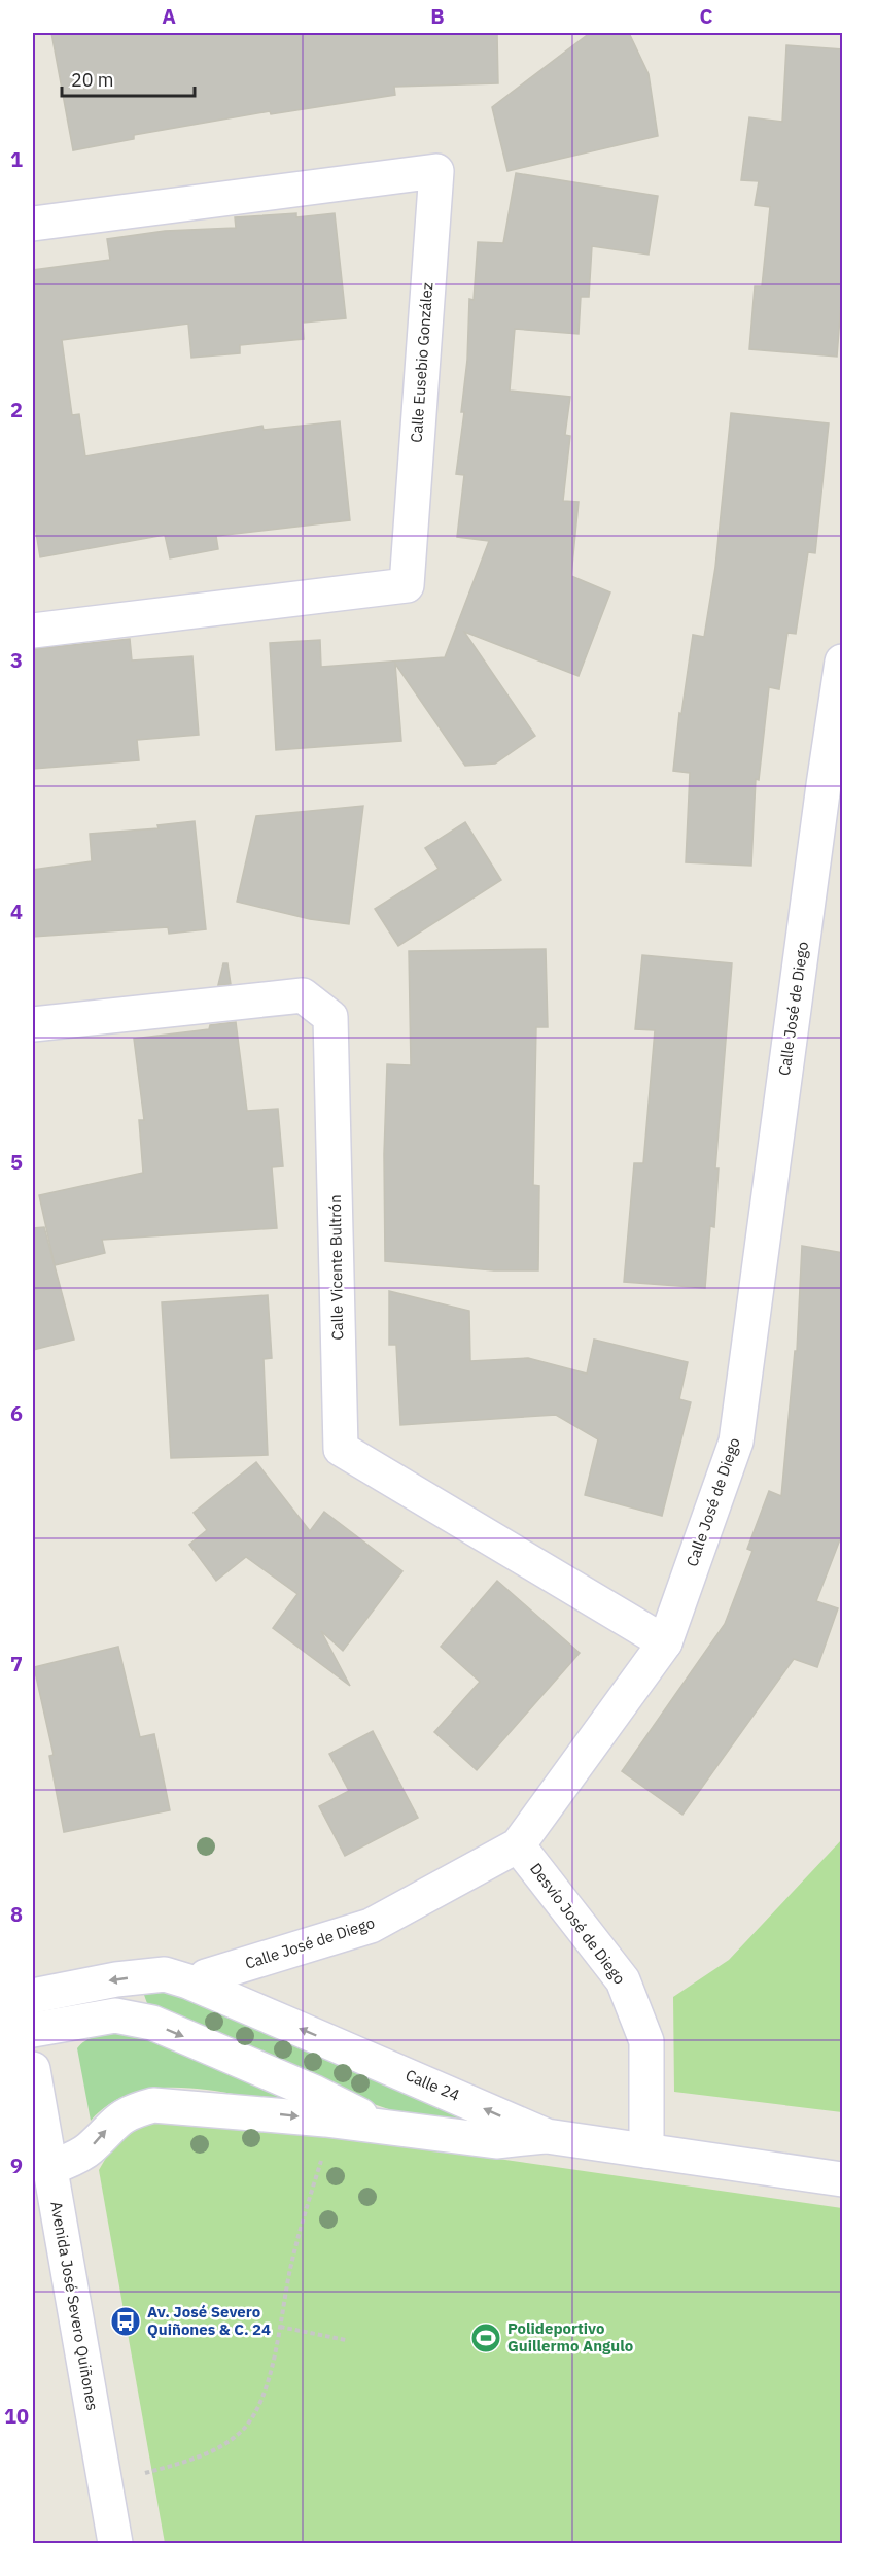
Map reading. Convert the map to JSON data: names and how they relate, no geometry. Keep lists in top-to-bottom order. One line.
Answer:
{"streets":{"street":["Calle Eusebio González","Calle José de Diego","Calle Vicente Bultrón","Desvío José de Diego","Calle 24","Avenida José Severo Quiñones"]},"crossings":[["Calle José de Diego","Calle Vicente Bultrón"],["Calle José de Diego","Desvío José de Diego"],["Desvío José de Diego","Calle 24"]],"places":{"bus stop":["Av. José Severo Quiñones & C. 24"],"sports":["Polideportivo Guillermo Angulo"]},"scale_bar":"20 m","grid":{"columns":["A","B","C"],"rows":["1","2","3","4","5","6","7","8","9","10"]}}
